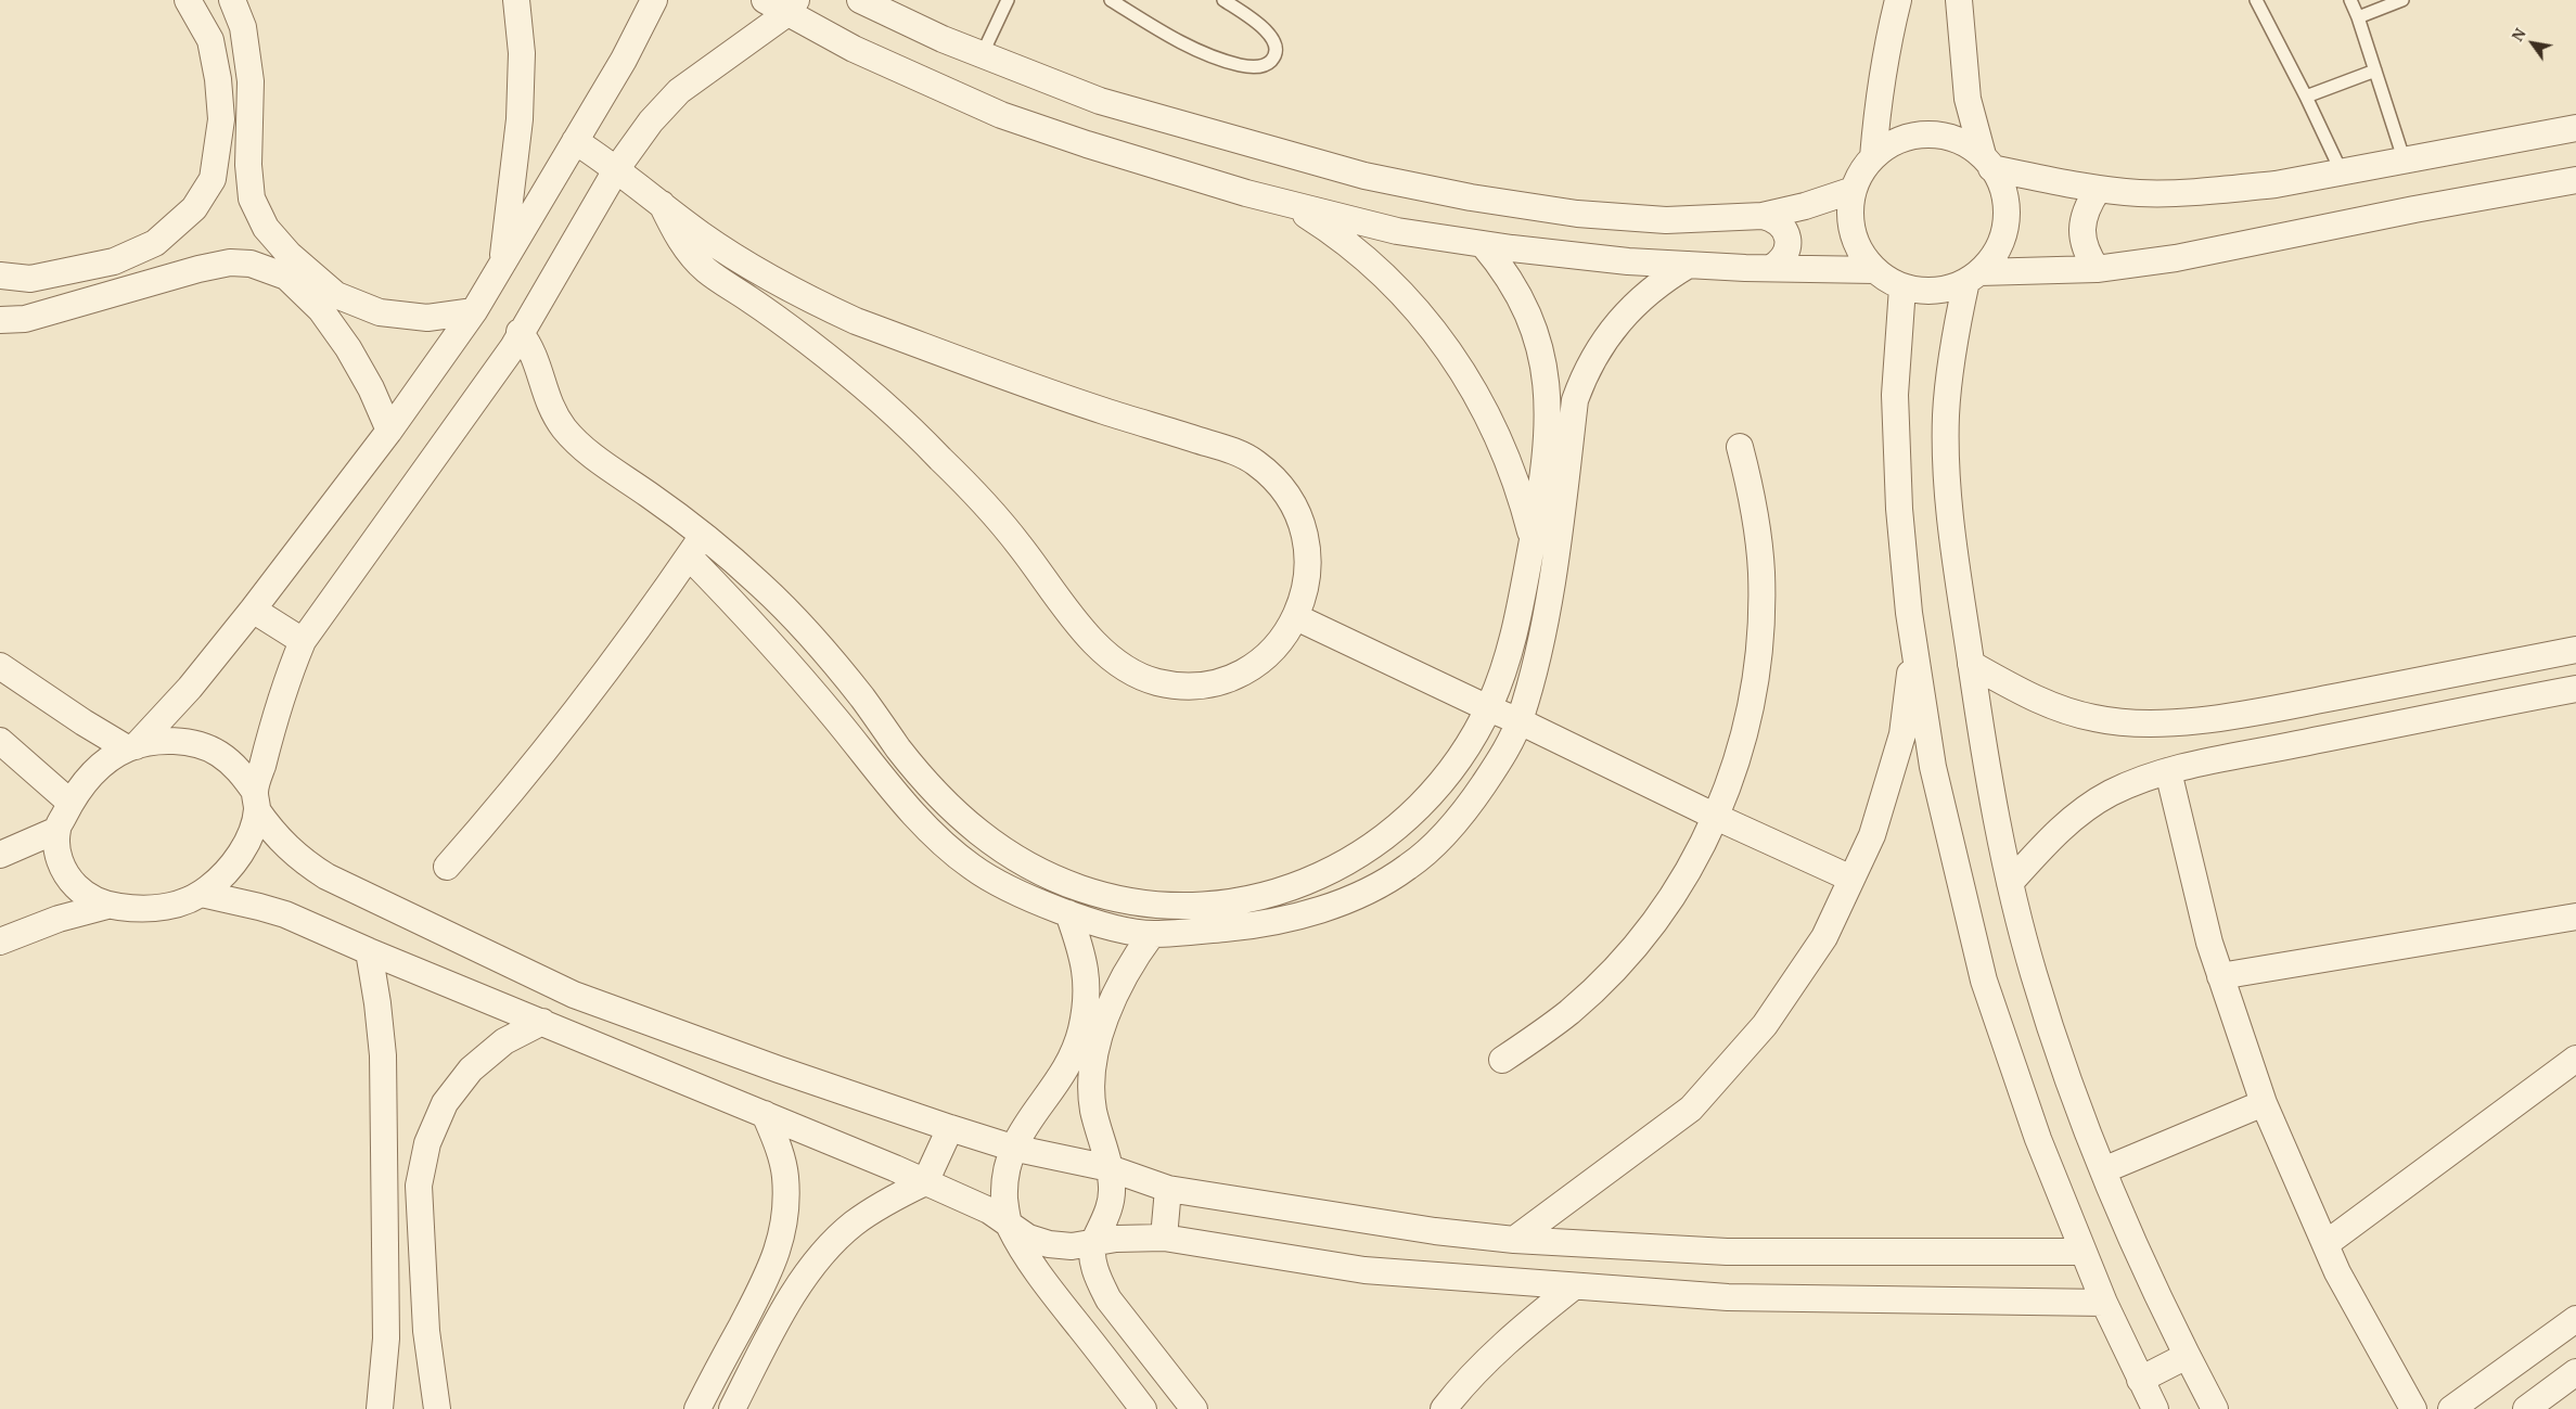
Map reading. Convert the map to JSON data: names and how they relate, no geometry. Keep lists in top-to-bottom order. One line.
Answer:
{"north":"top left"}
